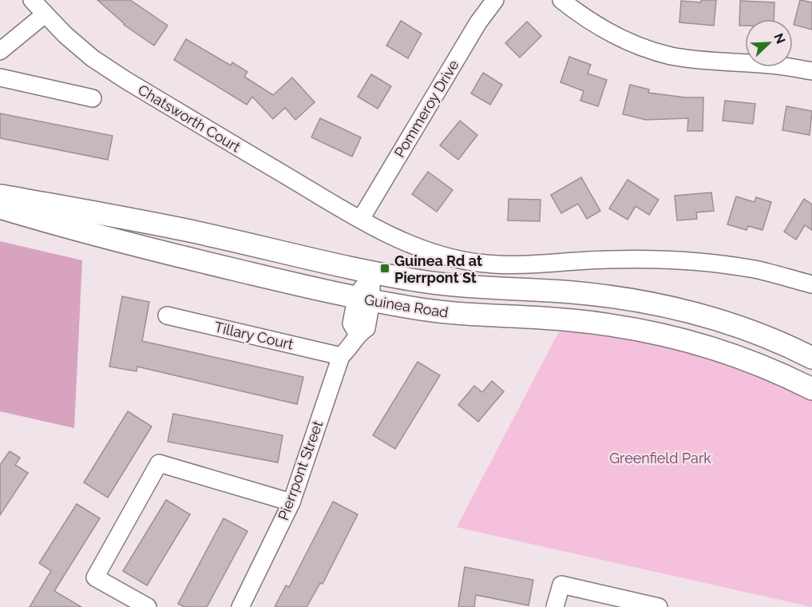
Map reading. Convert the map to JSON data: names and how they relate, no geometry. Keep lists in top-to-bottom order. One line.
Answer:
{"streets":{"main road":["Guinea Road"],"street":["Pommeroy Drive","Chatsworth Court","Tillary Court","Pierrpont Street"]},"crossings":[["Pommeroy Drive","Chatsworth Court"],["Guinea Road","Pierrpont Street"],["Tillary Court","Pierrpont Street"]],"parks":["Greenfield Park"],"places":{"transit":["Guinea Rd at Pierrpont St"]},"north":"top right"}
